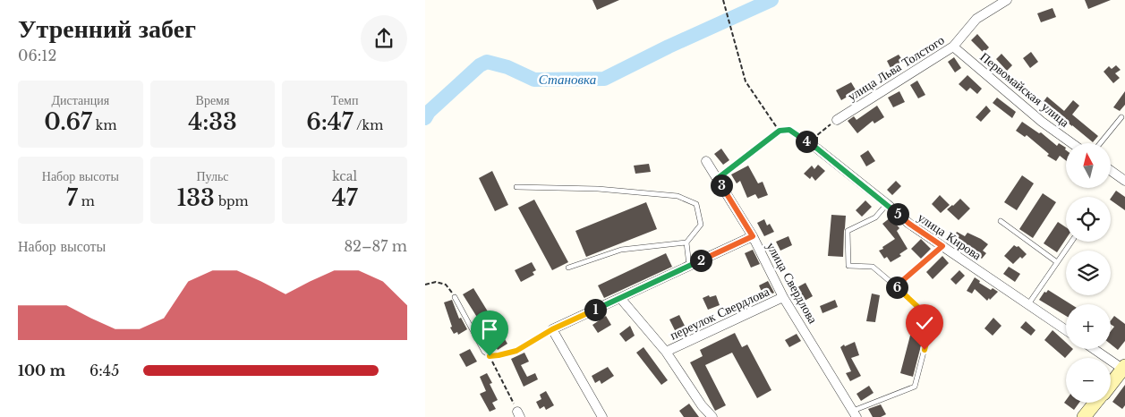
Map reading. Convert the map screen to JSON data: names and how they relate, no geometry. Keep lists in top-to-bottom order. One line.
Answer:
{"streets":{"street":["улица Льва Толстого","Первомайская улица","улица Кирова","улица Свердлова","переулок Свердлова"]},"crossings":[["улица Льва Толстого","Первомайская улица"],["улица Свердлова","переулок Свердлова"]],"water":["Становка"],"north":"top","page":{"heading":["Утренний забег","06:12"],"stats":[["Дистанция","0.67 km"],["Время","4:33"],["Темп","6:47 /km"],["Набор высоты","7 m"],["Пульс","133 bpm"],["kcal","47"]],"pins":["4","3","5","2","6","1"],"map_buttons":["+","−"],"chart":["Набор высоты","82–87 m"],"list":[{"name":"100 m","note":"6:45"}]}}
